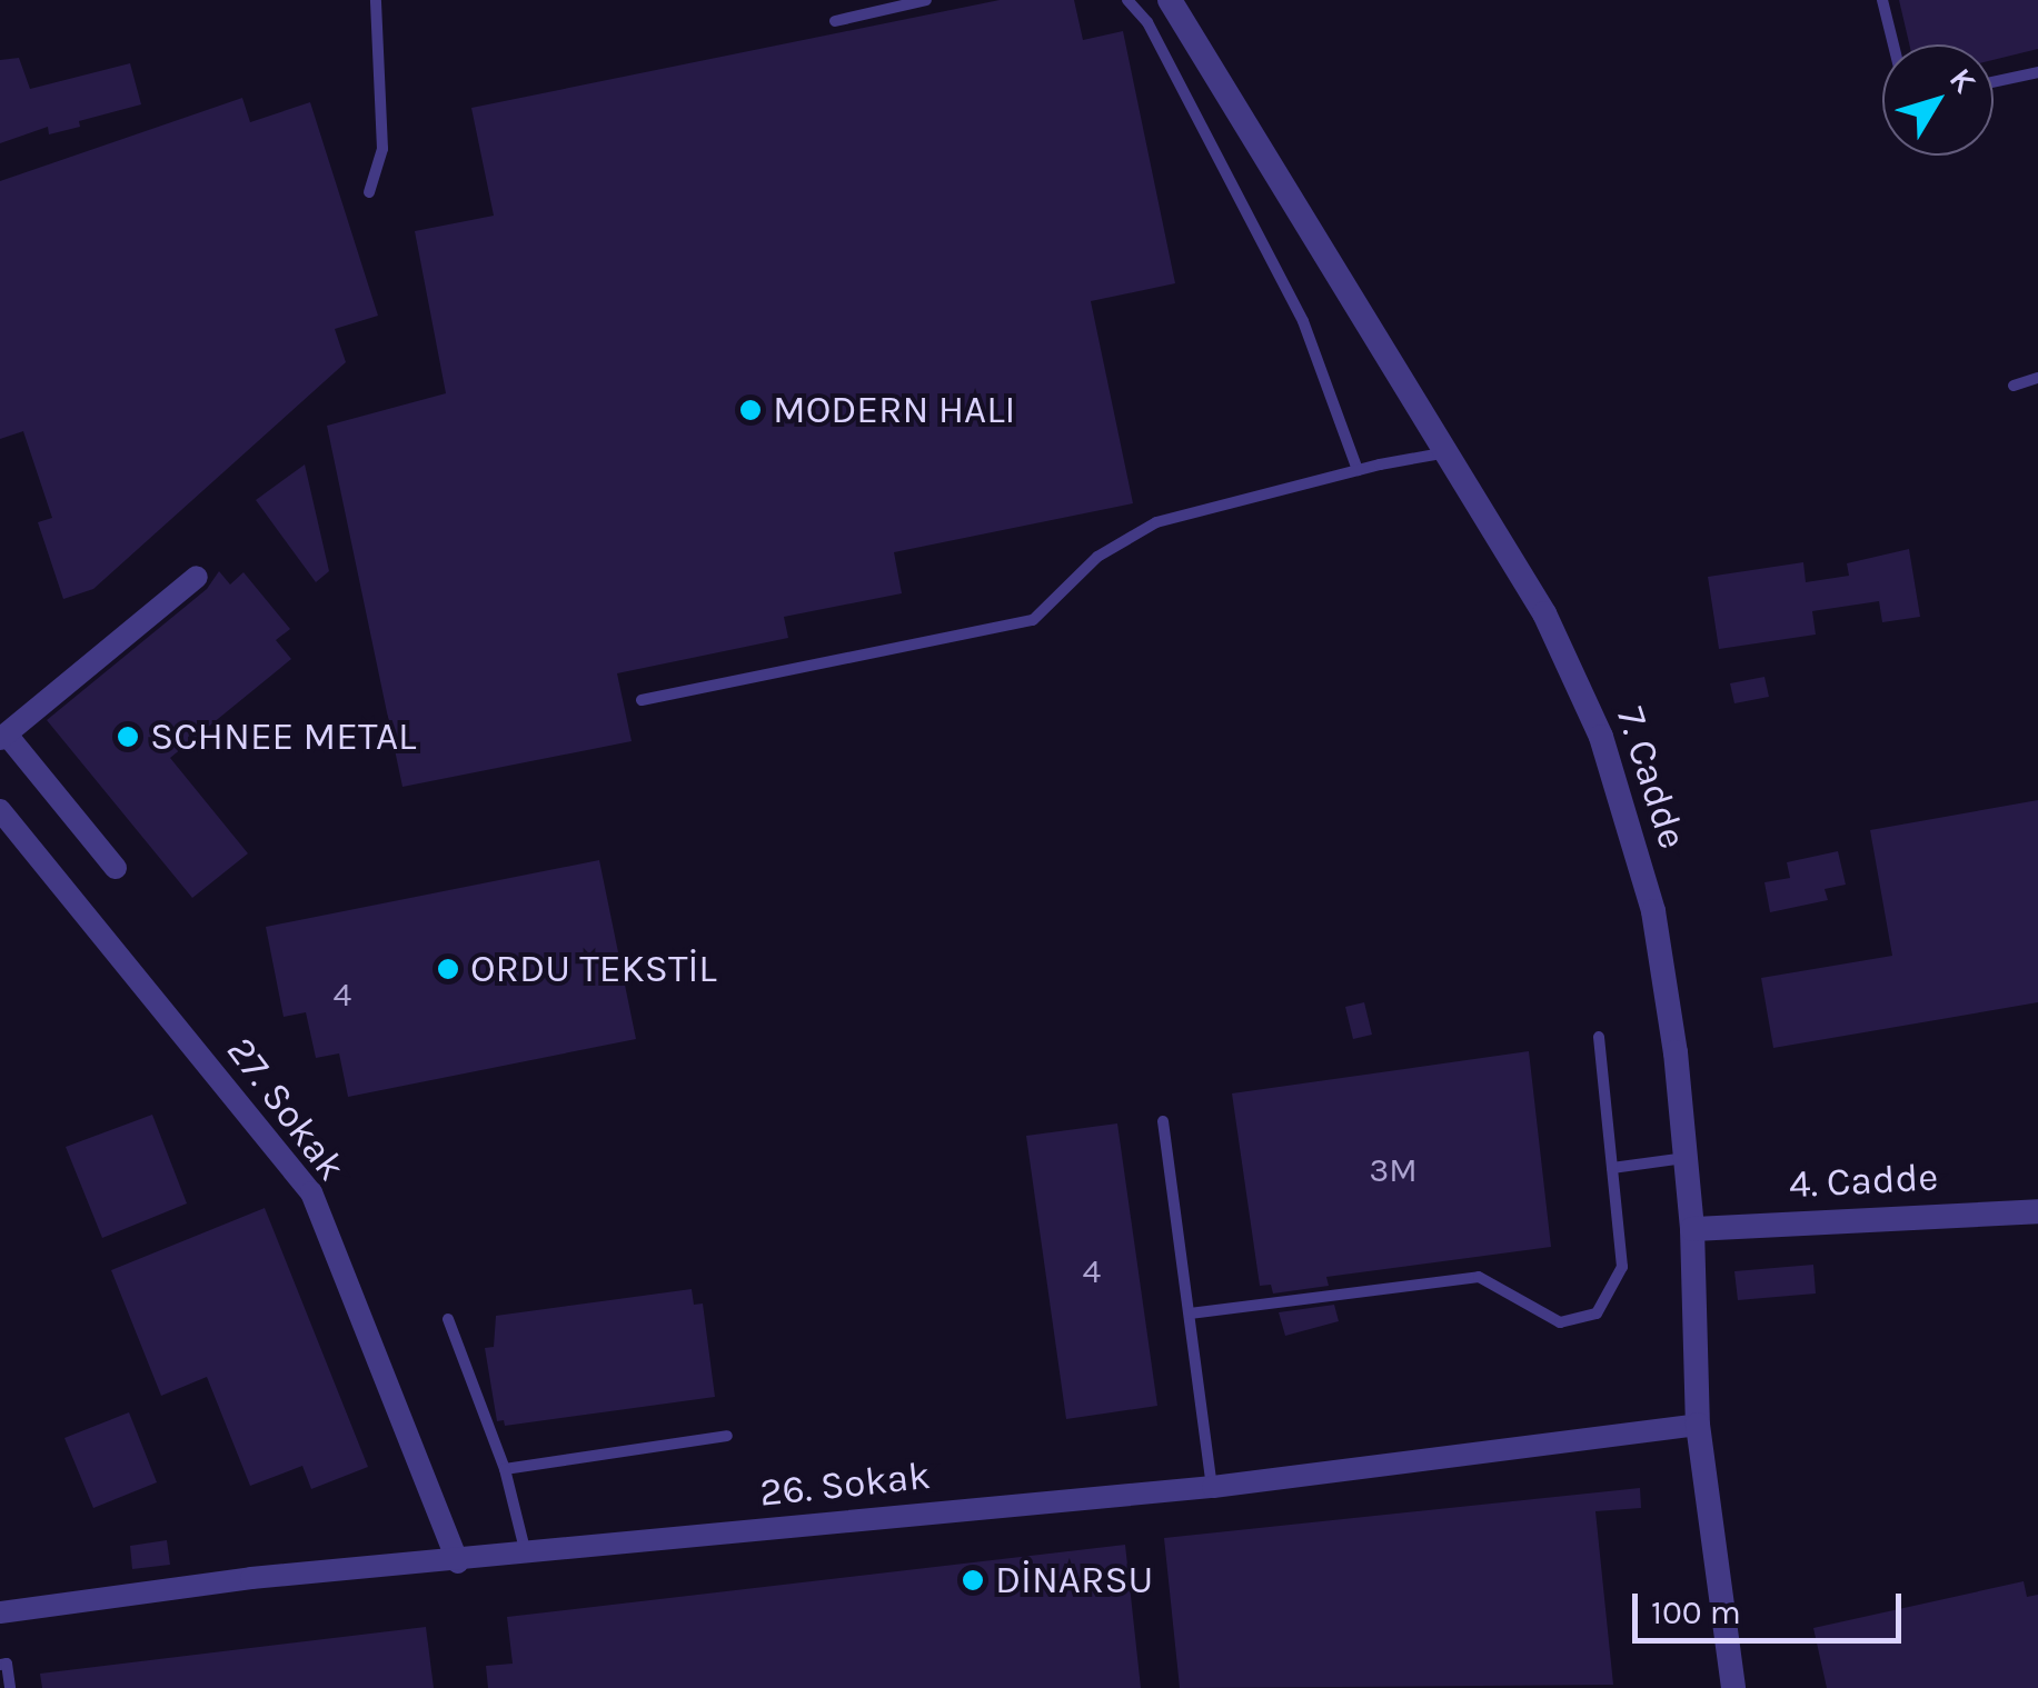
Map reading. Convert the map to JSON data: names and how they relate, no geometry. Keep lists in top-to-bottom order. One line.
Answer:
{"streets":{"street":["7. Cadde","27. Sokak","4. Cadde","26. Sokak"]},"crossings":[["7. Cadde","4. Cadde"],["7. Cadde","26. Sokak"],["27. Sokak","26. Sokak"]],"places":["MODERN HALI","SCHNEE METAL","ORDU TEKSTİL","DİNARSU"],"house_numbers":["4","3M","4"],"scale_bar":"100 m","north":"top right"}
